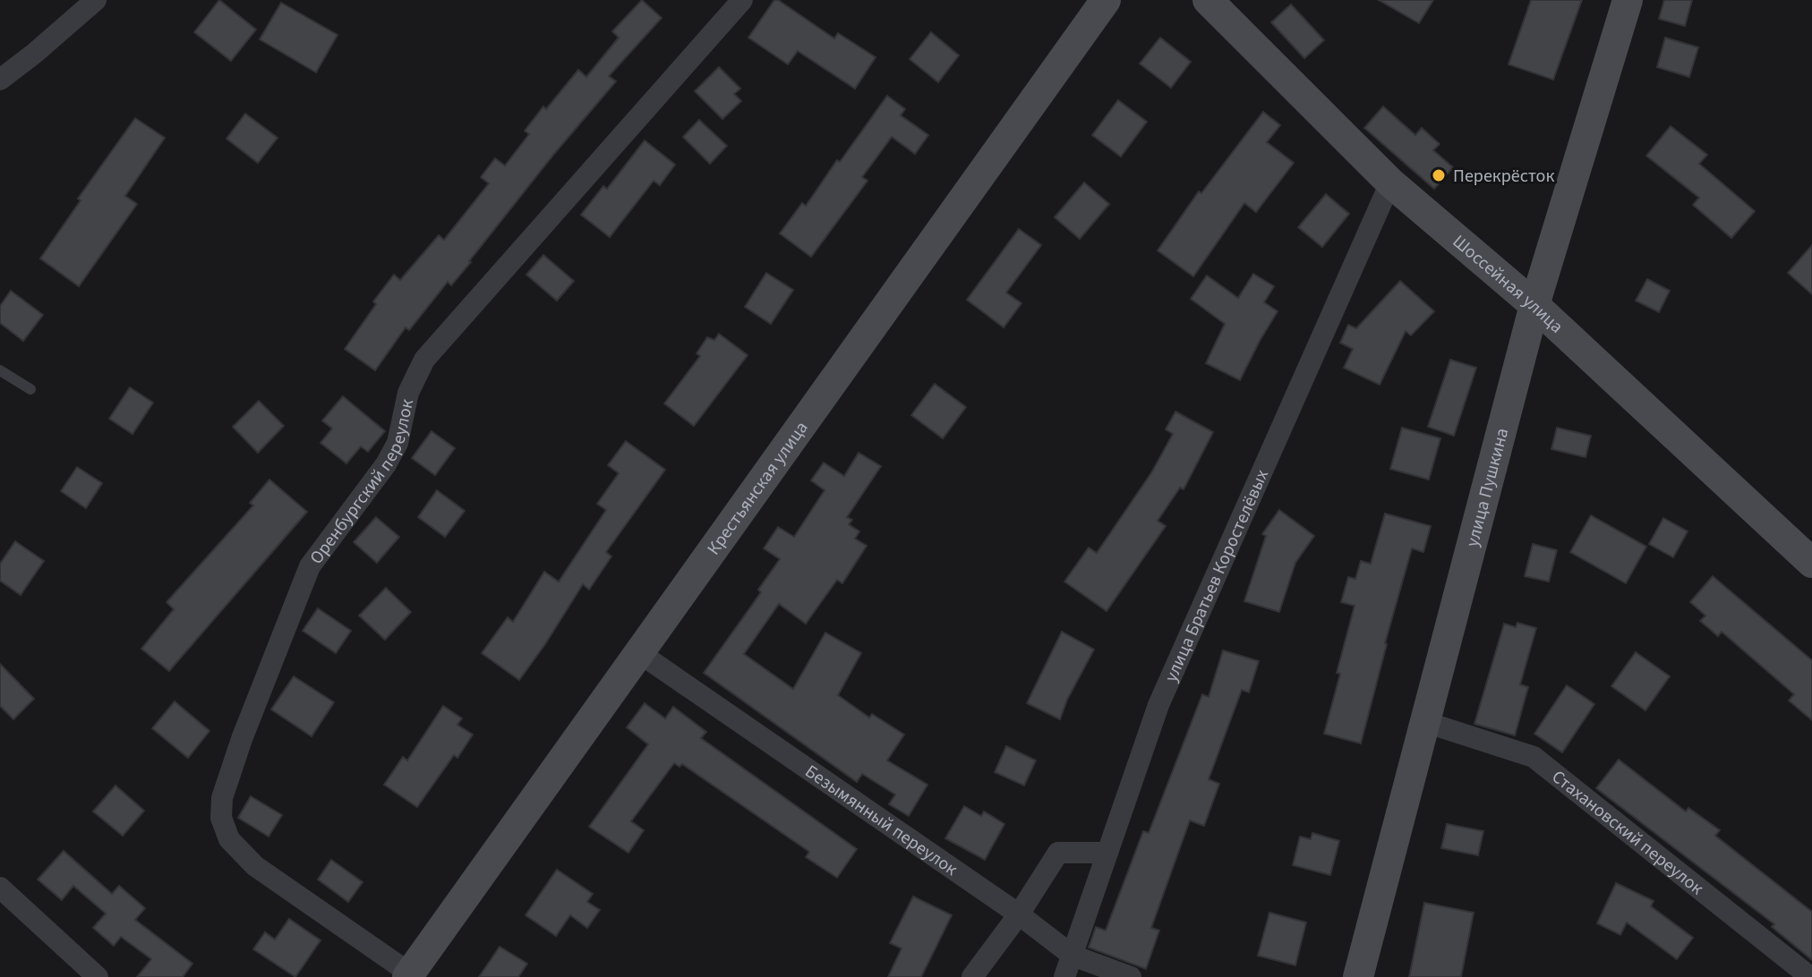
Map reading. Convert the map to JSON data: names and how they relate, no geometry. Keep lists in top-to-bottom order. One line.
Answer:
{"streets":{"street":["Шоссейная улица","Оренбургский переулок","улица Пушкина","Крестьянская улица","улица Братьев Коростелёвых","Безымянный переулок","Стахановский переулок"]},"crossings":[["Шоссейная улица","улица Пушкина"],["Шоссейная улица","улица Братьев Коростелёвых"],["Оренбургский переулок","Крестьянская улица"],["улица Пушкина","Стахановский переулок"],["Крестьянская улица","Безымянный переулок"],["улица Братьев Коростелёвых","Безымянный переулок"]],"places":["Перекрёсток"]}
